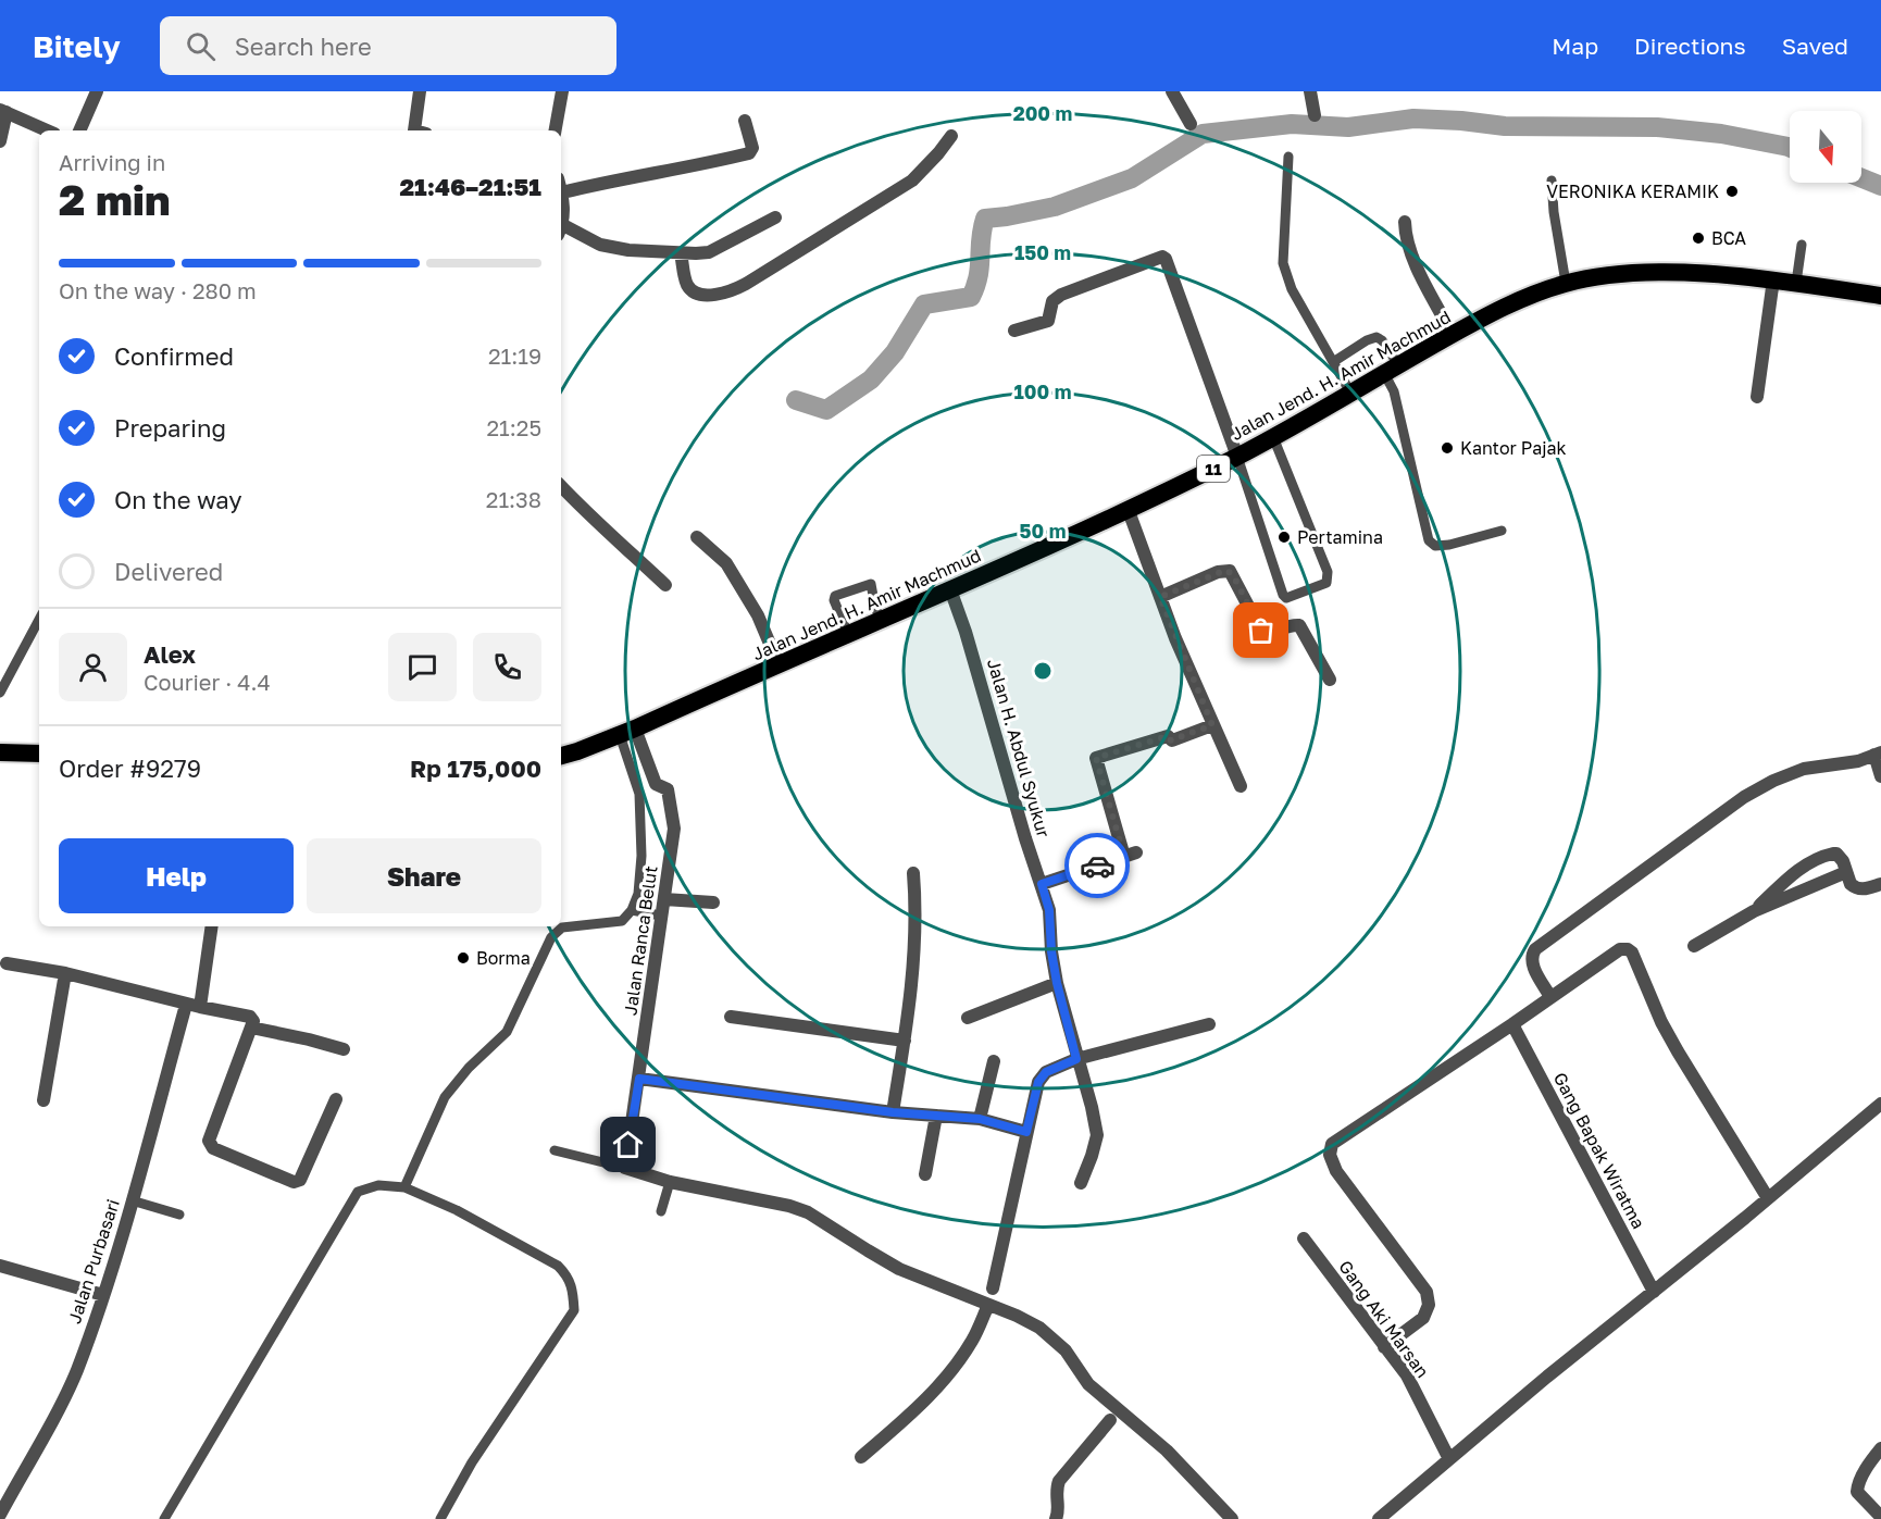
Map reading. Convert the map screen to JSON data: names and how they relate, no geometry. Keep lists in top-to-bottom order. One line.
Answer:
{"streets":{"highway":["Jalan Jend. H. Amir Machmud","11"],"street":["Jalan H. Abdul Syukur","Jalan Ranca Belut","Gang Bapak Wiratma","Jalan Purbasari","Gang Aki Marsan"]},"crossings":[["Jalan Jend. H. Amir Machmud","Jalan H. Abdul Syukur"],["Jalan Jend. H. Amir Machmud","Jalan Ranca Belut"]],"places":["VERONIKA KERAMIK","BCA","Kantor Pajak","Pertamina","Borma"],"north":"bottom","page":{"header":"Bitely","search":"Search here","nav":["Map","Directions","Saved"],"heading":["2 min","Arriving in","21:46–21:51"],"panel":["Alex","Courier · 4.4","Order #9279","Rp 175,000"],"bar":"On the way · 280 m","list":[["Confirmed","21:19"],["Preparing","21:25"],["On the way","21:38"],"Delivered"],"buttons":["Help","Share"]},"rings":["200 m","150 m","100 m","50 m"]}
